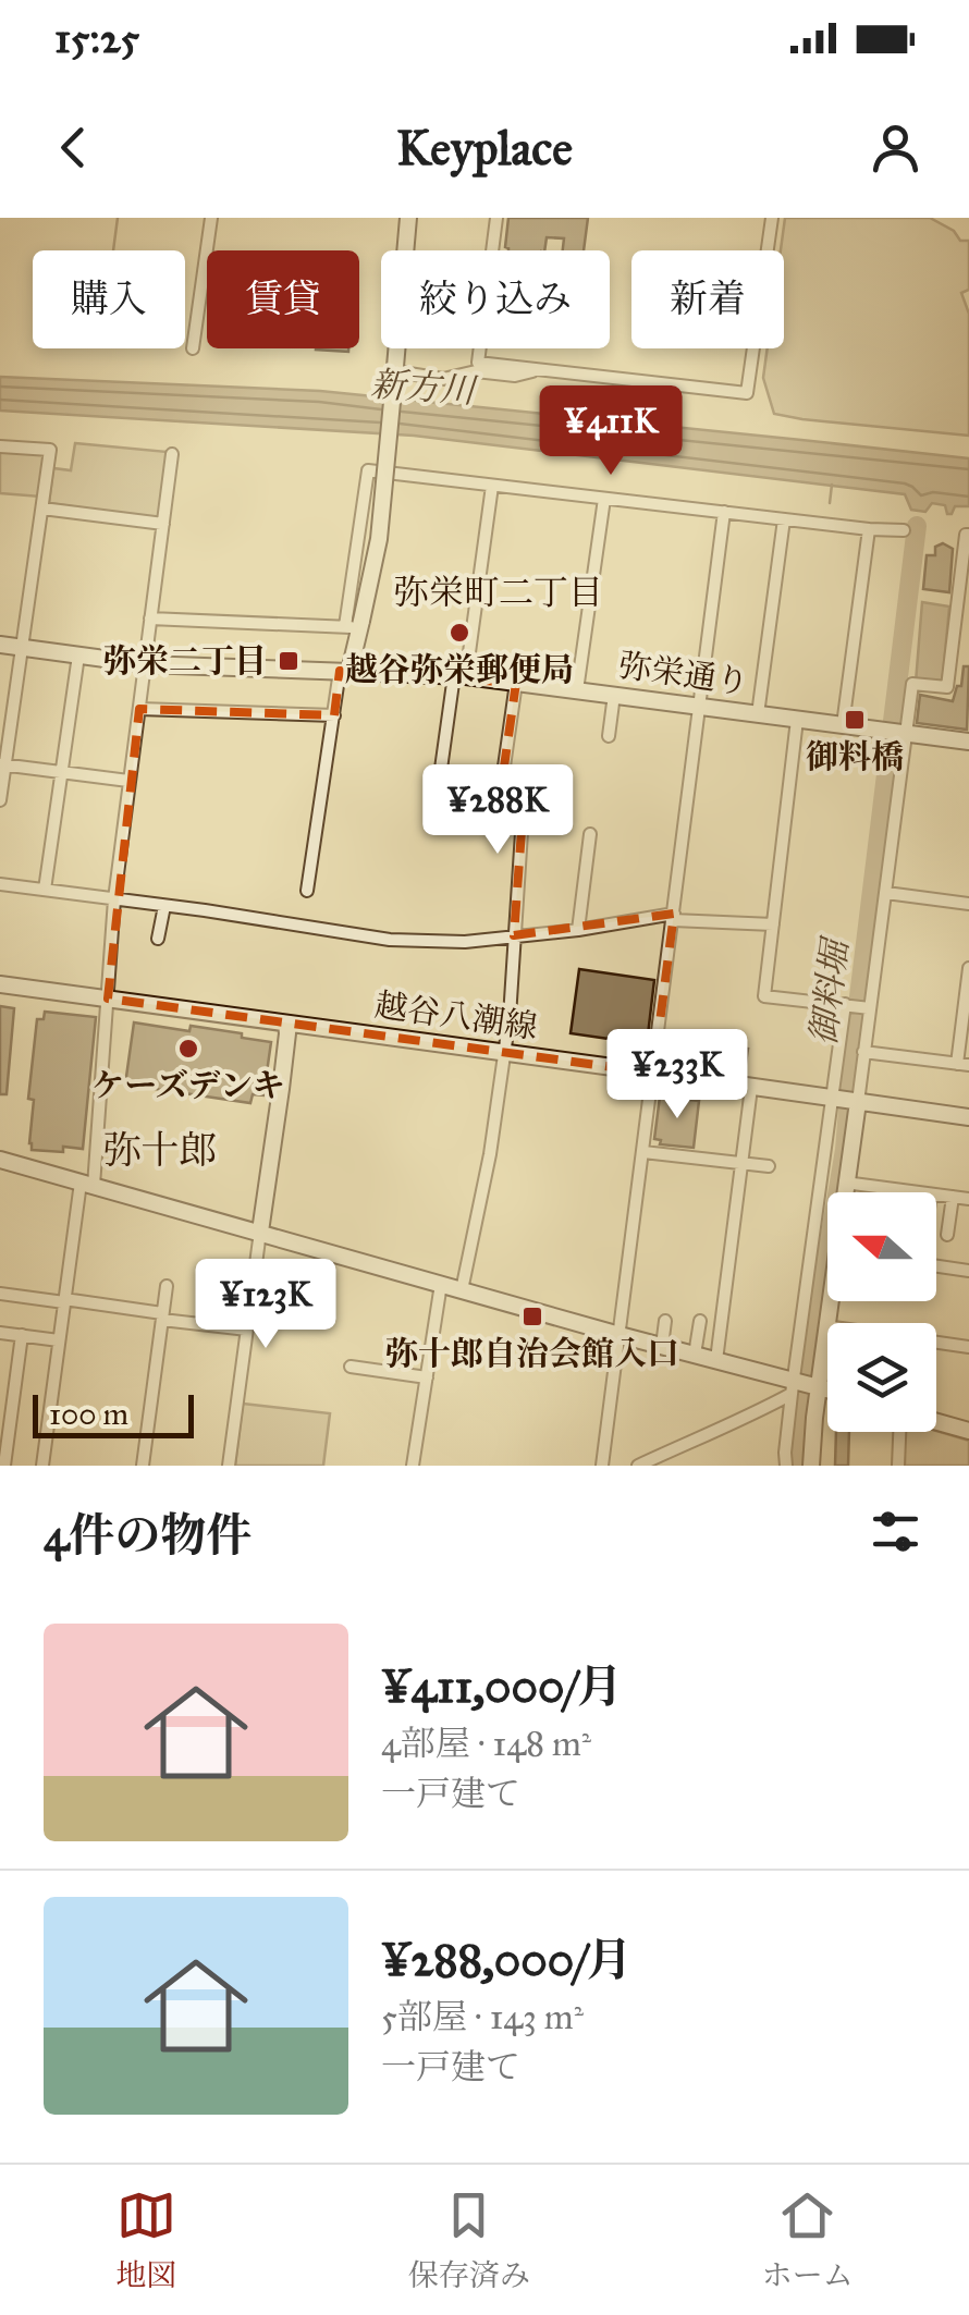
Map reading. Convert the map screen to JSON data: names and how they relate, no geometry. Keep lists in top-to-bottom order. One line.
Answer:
{"streets":{"street":["弥栄通り","越谷八潮線"]},"districts":["弥栄町二丁目","弥十郎"],"water":["新方川","御料堀"],"places":{"other":["越谷弥栄郵便局","ケーズデンキ"],"transit":["弥栄二丁目","御料橋","弥十郎自治会館入口"]},"scale_bar":"100 m","north":"left","page":{"status":"15:25","header":"Keyplace","chip":["購入","賃貸","絞り込み","新着"],"price":["¥411K","¥288K","¥233K","¥123K"],"scale":"100 m","heading":"4件の物件","list":[{"name":"¥411,000/月","note":"4部屋 · 148 m² · 一戸建て"},{"name":"¥288,000/月","note":"5部屋 · 143 m² · 一戸建て"}],"tabs":["地図","保存済み","ホーム"]}}
